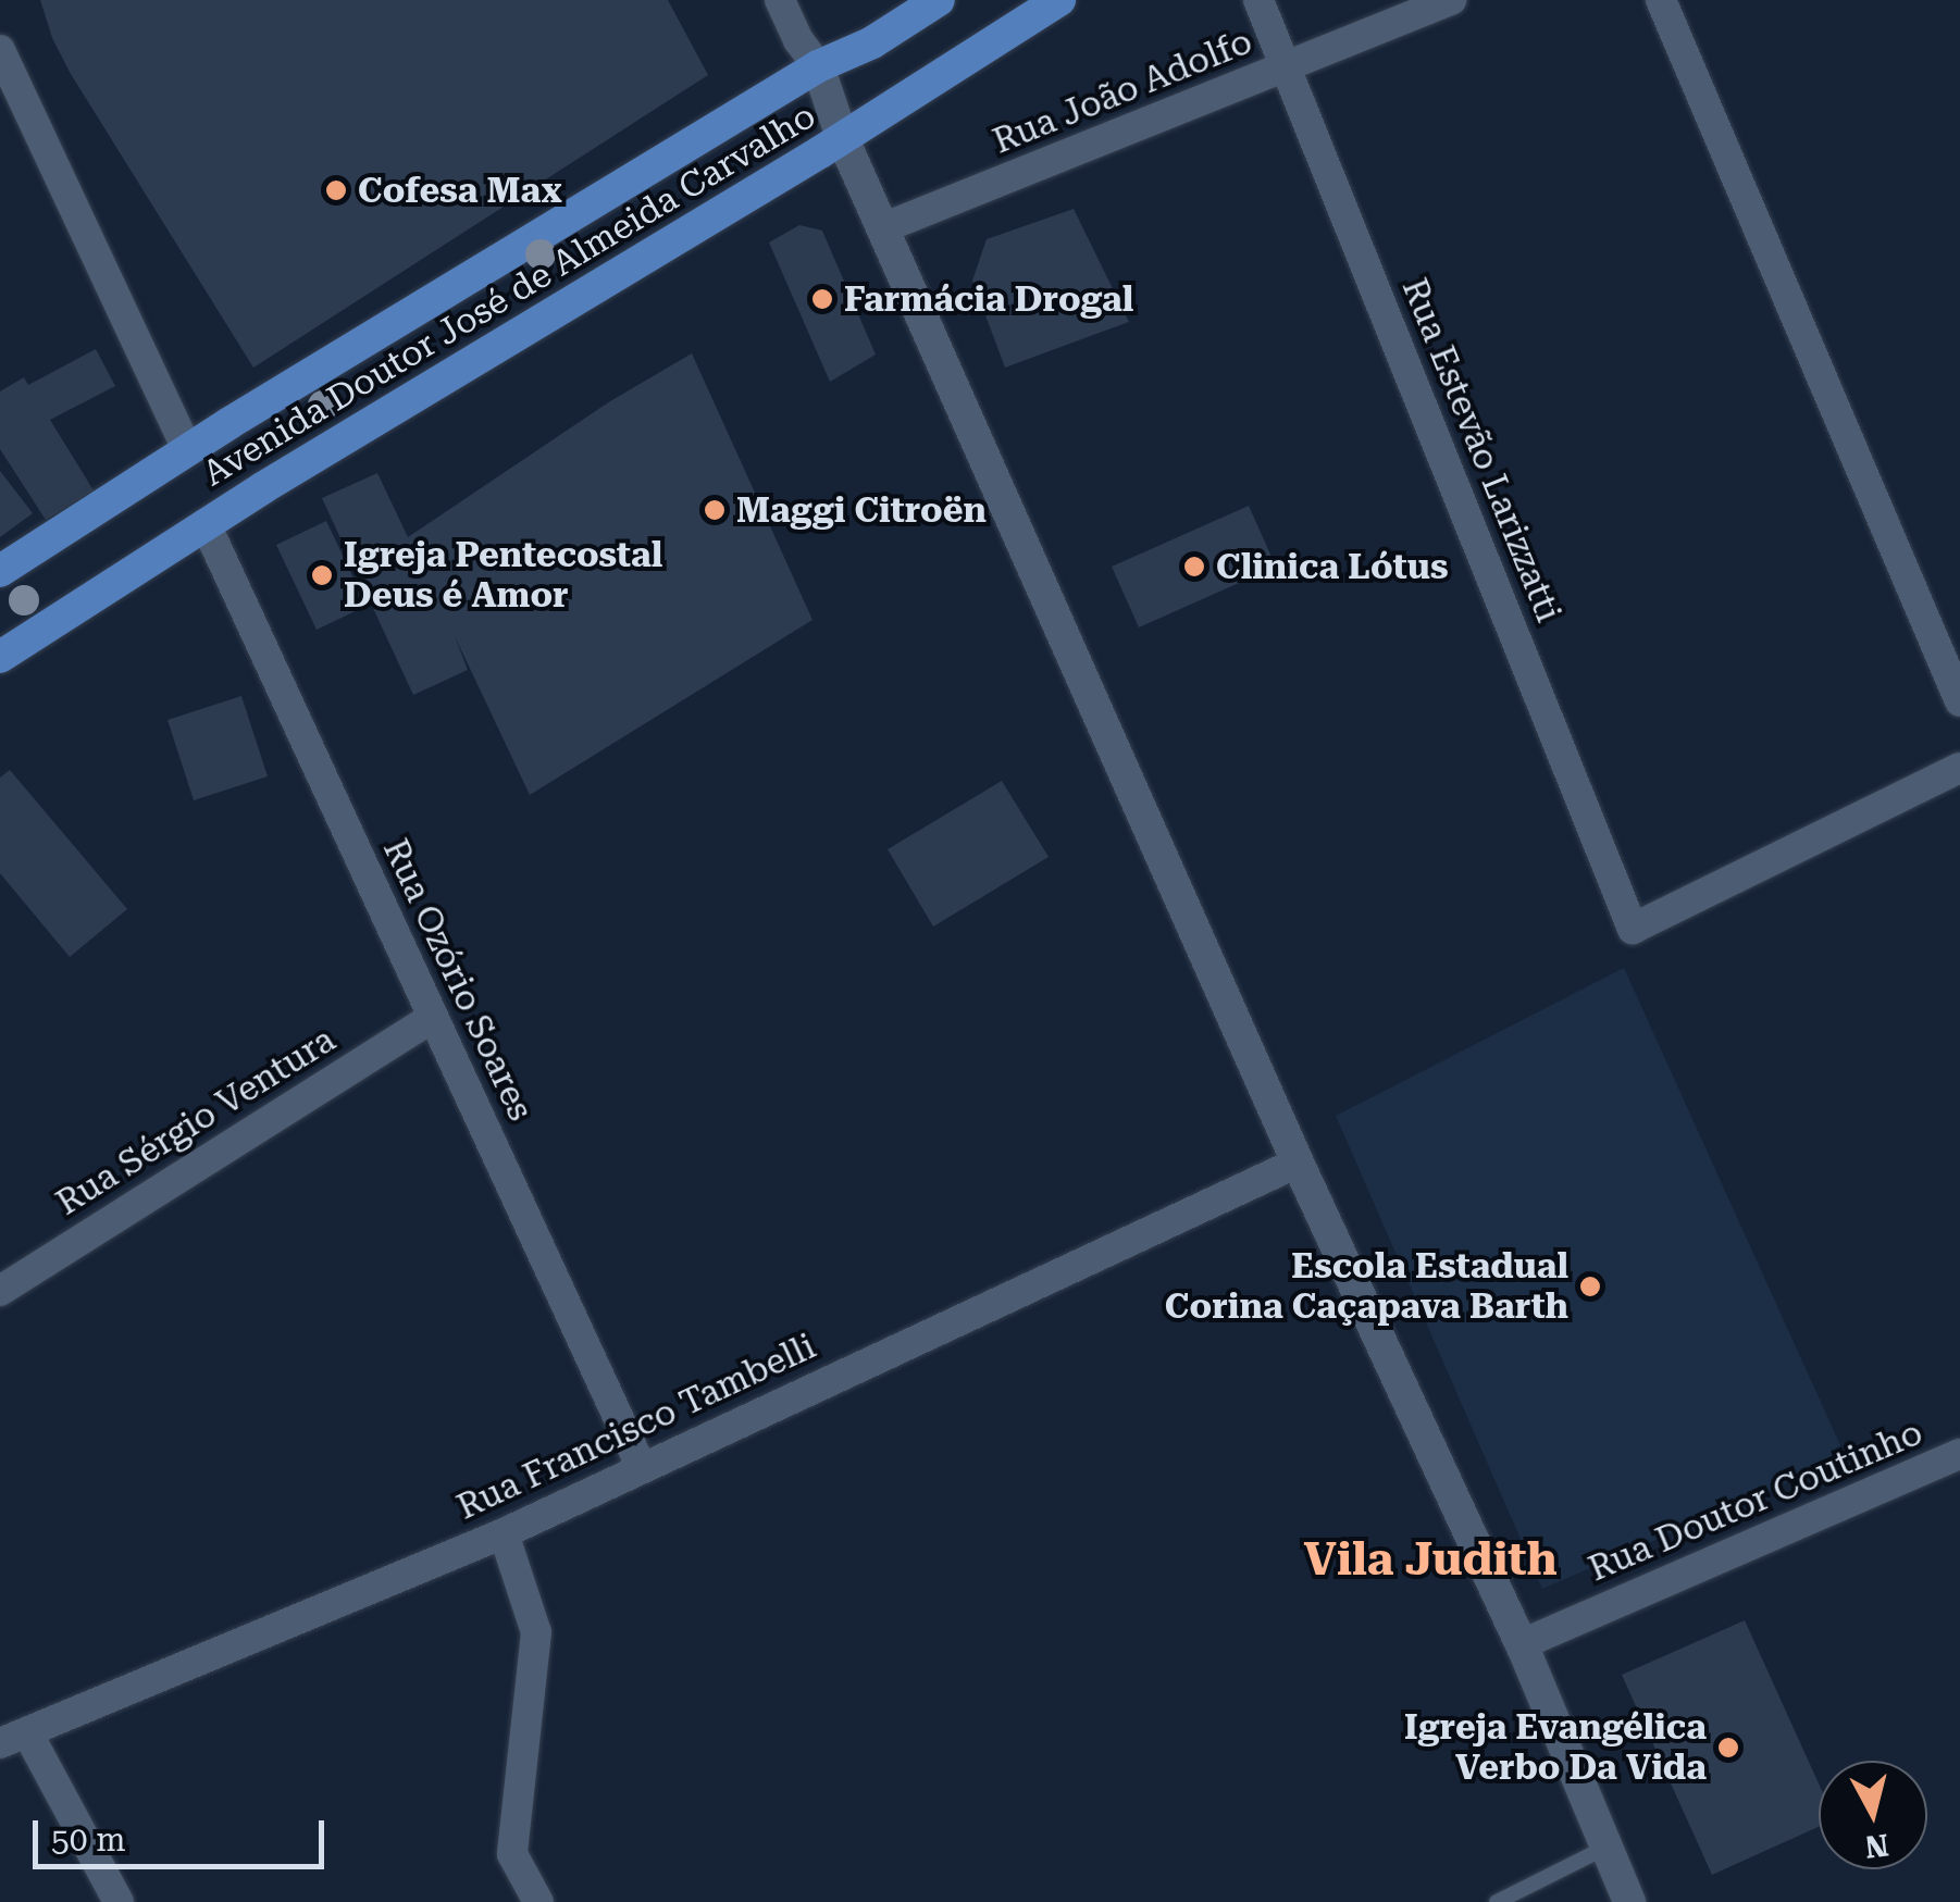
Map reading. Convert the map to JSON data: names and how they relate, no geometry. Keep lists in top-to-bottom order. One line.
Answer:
{"streets":{"main road":["Avenida Doutor José de Almeida Carvalho"],"street":["Rua João Adolfo","Rua Estevão Larizzatti","Rua Ozório Soares","Rua Sérgio Ventura","Rua Francisco Tambelli","Rua Doutor Coutinho"]},"crossings":[["Rua João Adolfo","Rua Estevão Larizzatti"],["Avenida Doutor José de Almeida Carvalho","Rua Ozório Soares"],["Rua Ozório Soares","Rua Sérgio Ventura"],["Rua Ozório Soares","Rua Francisco Tambelli"]],"districts":["Vila Judith"],"places":["Cofesa Max","Farmácia Drogal","Maggi Citroën","Clinica Lótus","Igreja Pentecostal Deus é Amor","Escola Estadual Corina Caçapava Barth","Igreja Evangélica Verbo Da Vida"],"scale_bar":"50 m","north":"bottom"}
